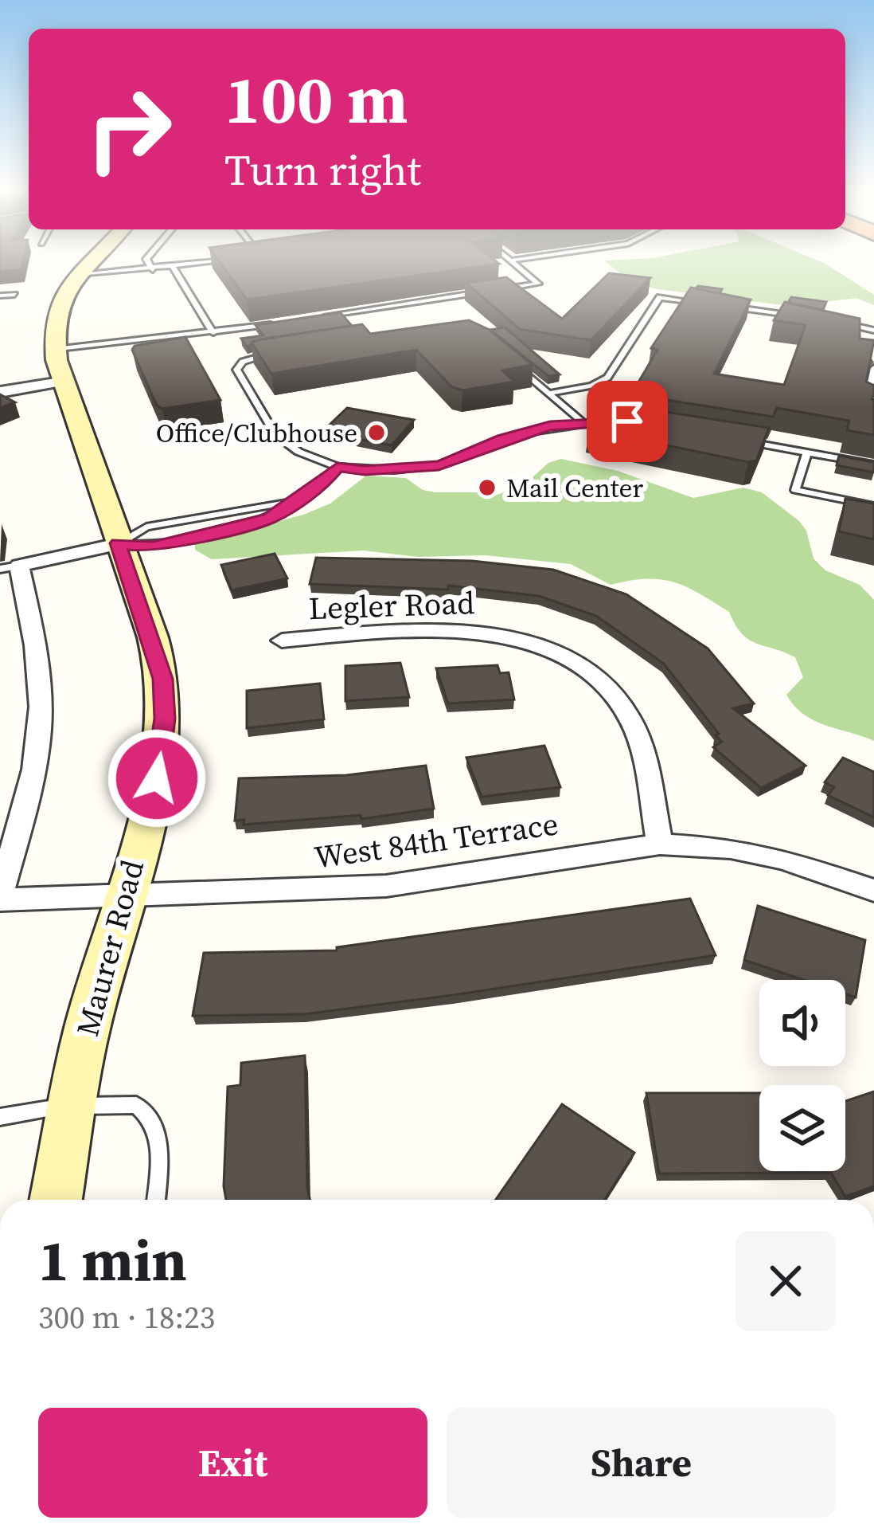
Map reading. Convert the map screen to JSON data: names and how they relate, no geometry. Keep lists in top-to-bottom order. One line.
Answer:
{"streets":{"street":["Legler Road","West 84th Terrace","Maurer Road"]},"crossings":[["Legler Road","West 84th Terrace"],["West 84th Terrace","Maurer Road"]],"places":["Office/Clubhouse","Mail Center"],"page":{"turn":["100 m","Turn right"],"heading":["1 min","300 m · 18:23"],"buttons":["Exit","Share"]}}
